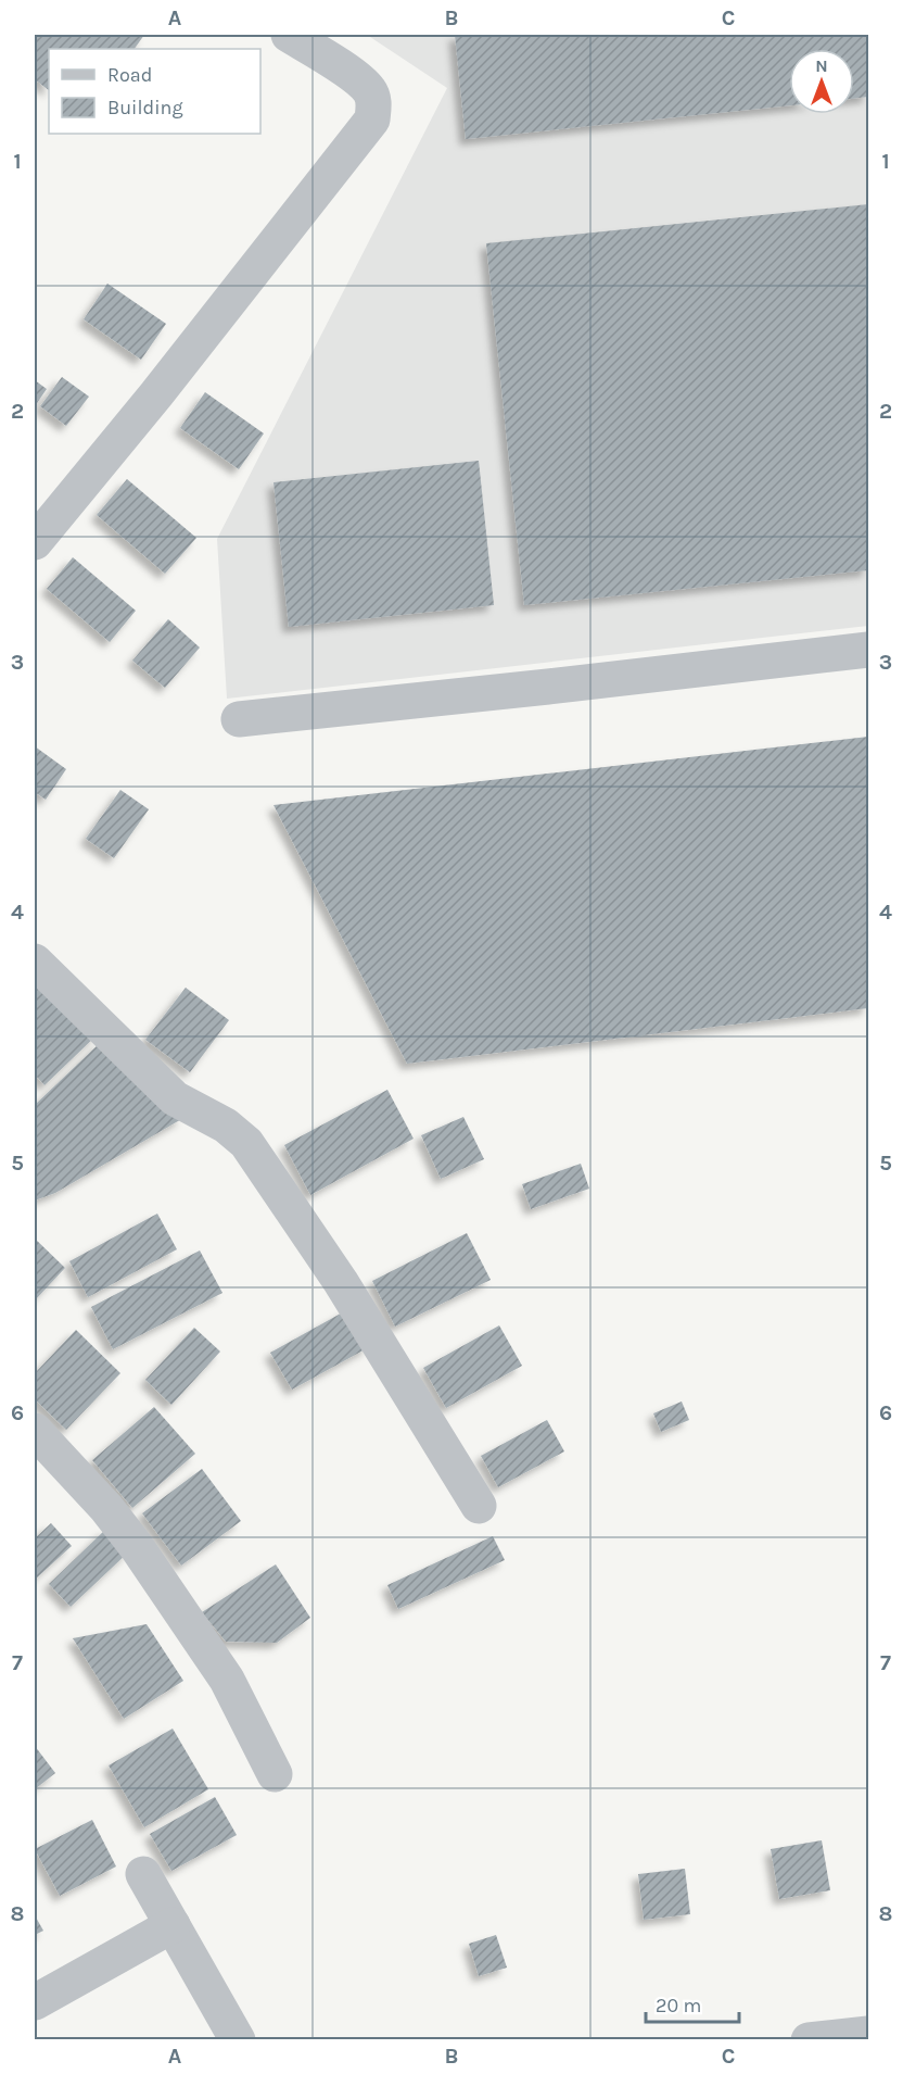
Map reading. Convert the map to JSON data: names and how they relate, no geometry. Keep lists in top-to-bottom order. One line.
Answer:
{"legend":["Road","Building"],"scale_bar":"20 m","north":"top","grid":{"columns":["A","B","C"],"rows":["1","2","3","4","5","6","7","8"]}}
